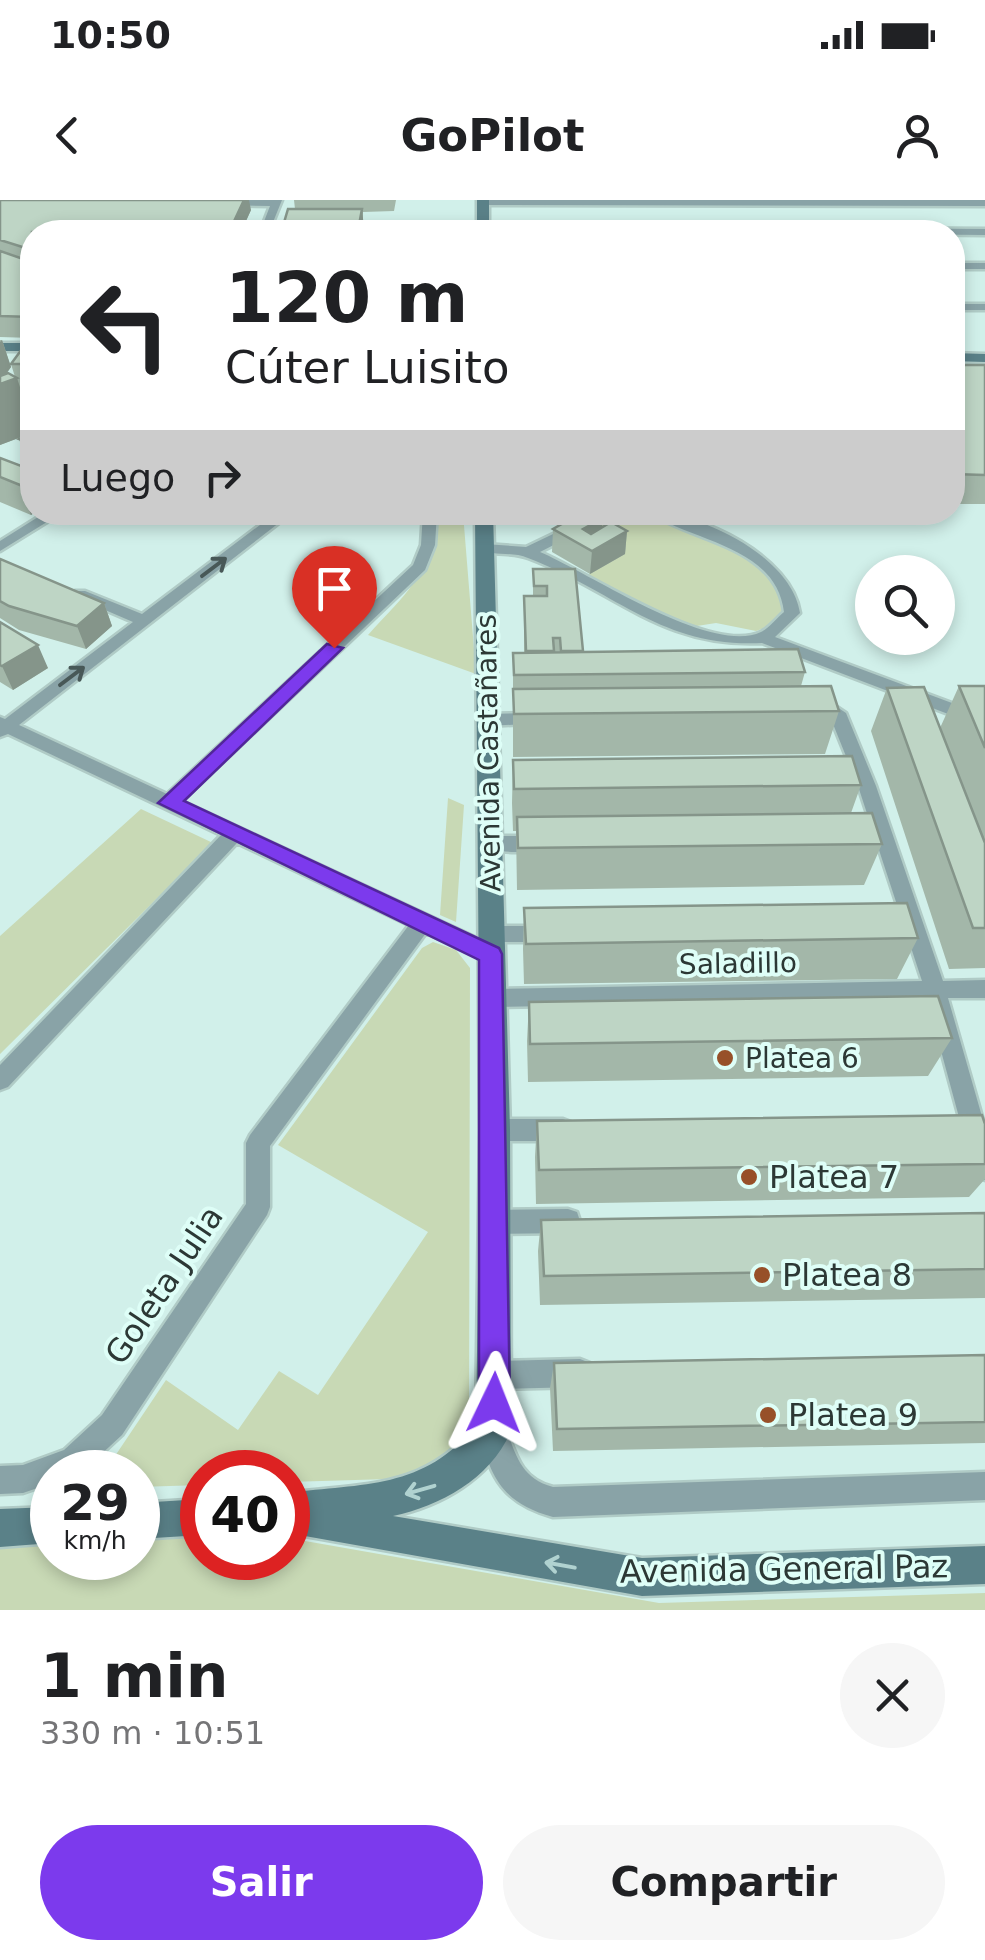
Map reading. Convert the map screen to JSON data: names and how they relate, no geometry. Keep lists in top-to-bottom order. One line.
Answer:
{"streets":{"street":["Avenida Castañares","Saladillo","Goleta Julia","Avenida General Paz"]},"crossings":[["Avenida Castañares","Saladillo"],["Avenida Castañares","Avenida General Paz"]],"one_way":["Avenida General Paz"],"places":["Platea 6","Platea 7","Platea 8","Platea 9"],"page":{"status":"10:50","header":"GoPilot","turn":["120 m","Cúter Luisito"],"then":"Luego","speed":"29 km/h","limit":"40","heading":["1 min","330 m · 10:51"],"buttons":["Salir","Compartir"]}}
